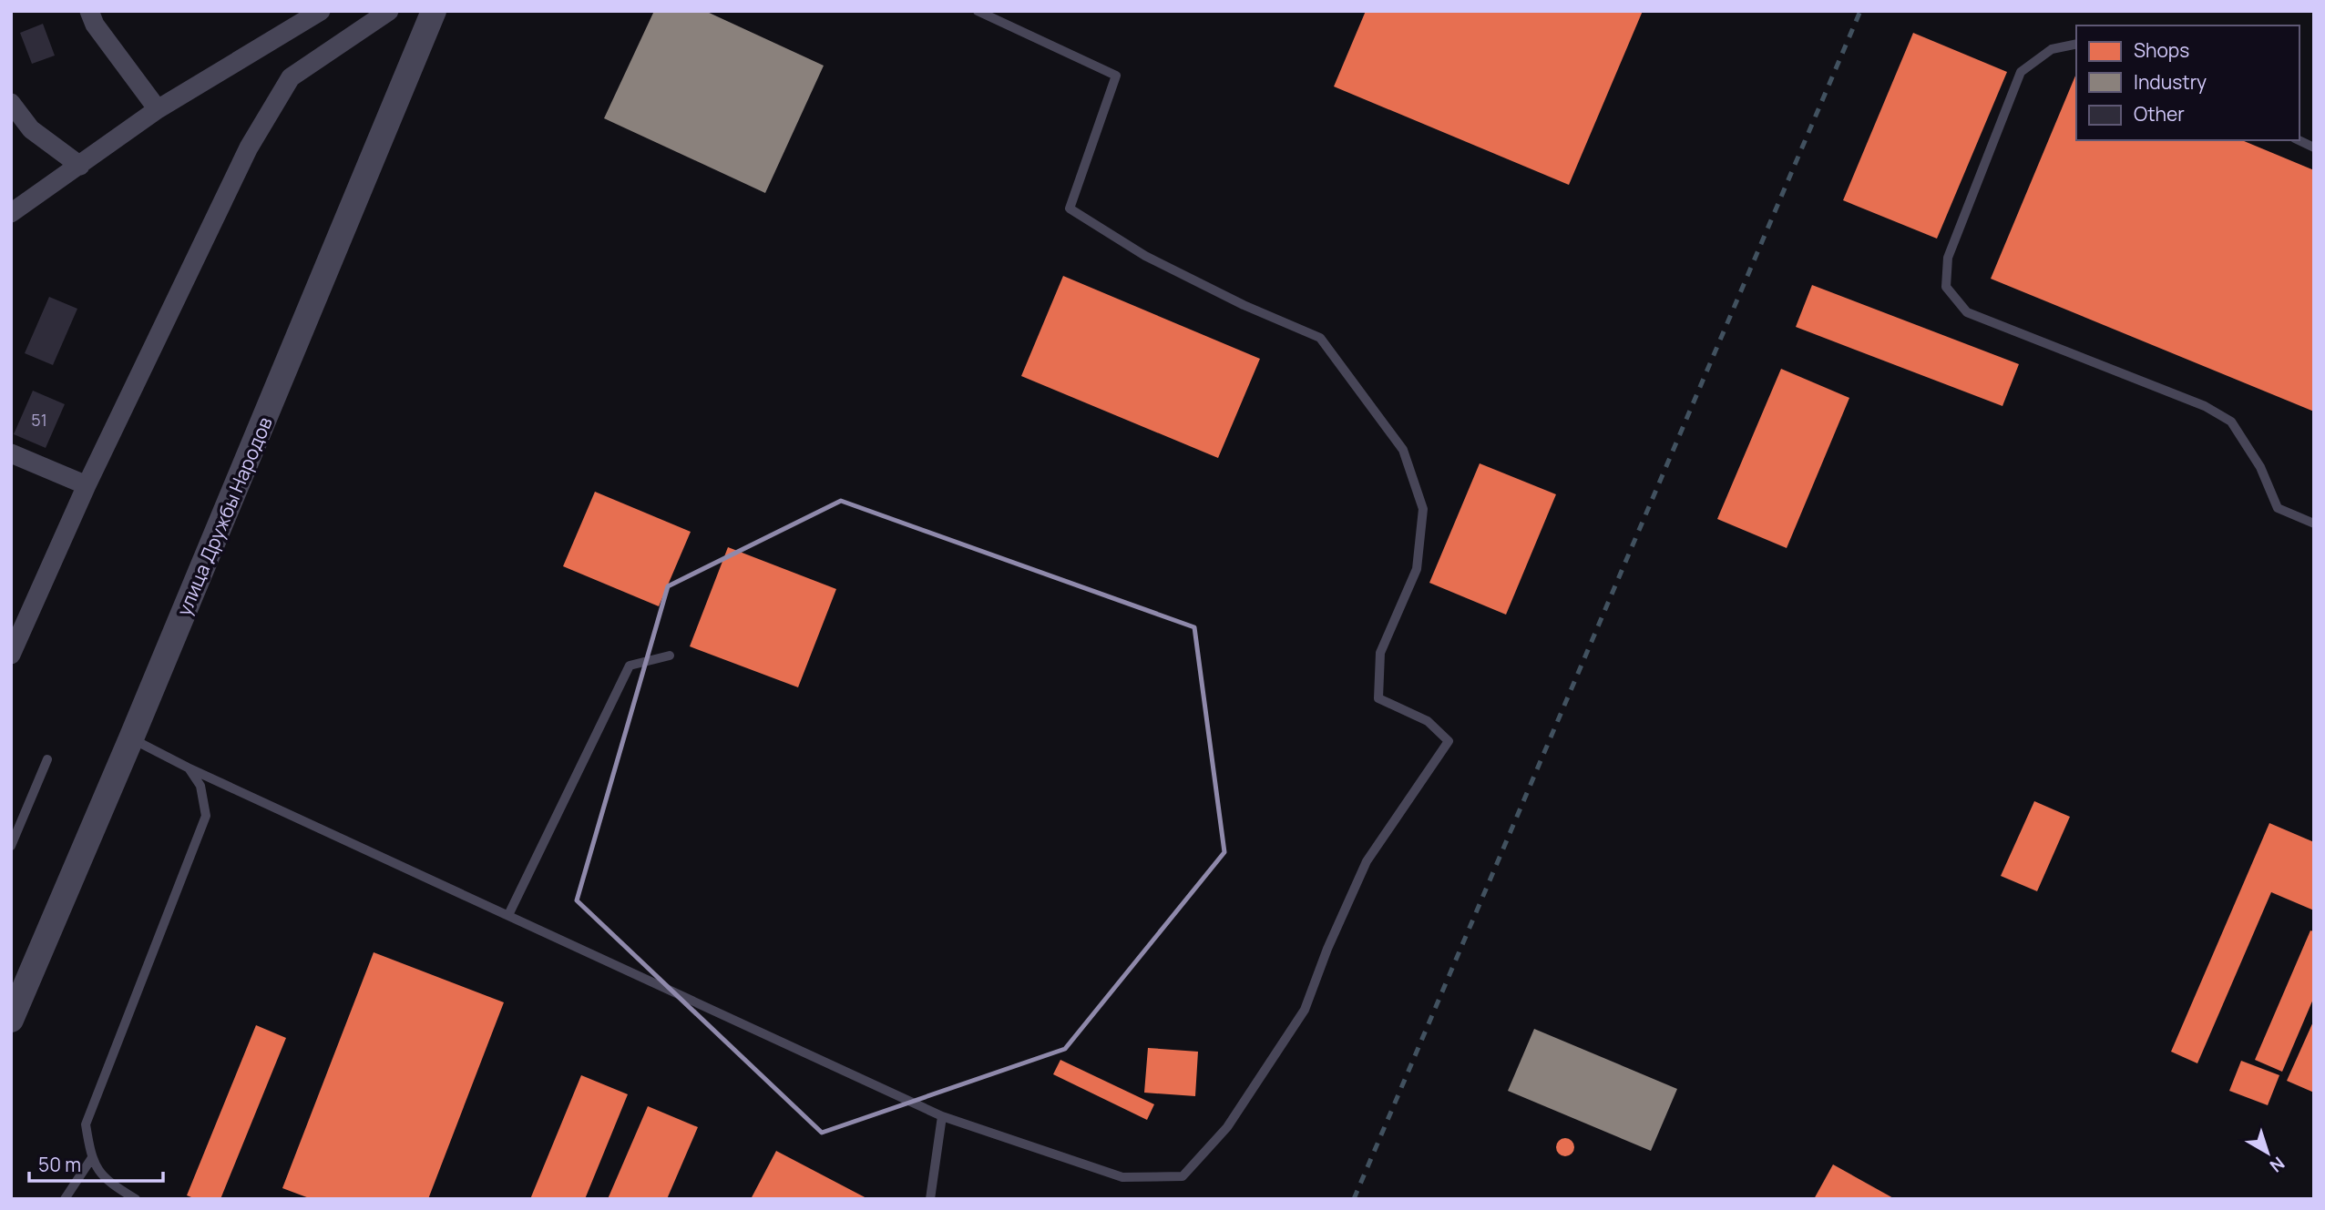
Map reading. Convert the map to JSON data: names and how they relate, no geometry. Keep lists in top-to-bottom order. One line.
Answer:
{"streets":{"street":["улица Дружбы Народов"]},"house_numbers":["51"],"legend":["Shops","Industry","Other"],"scale_bar":"50 m","north":"bottom right"}
